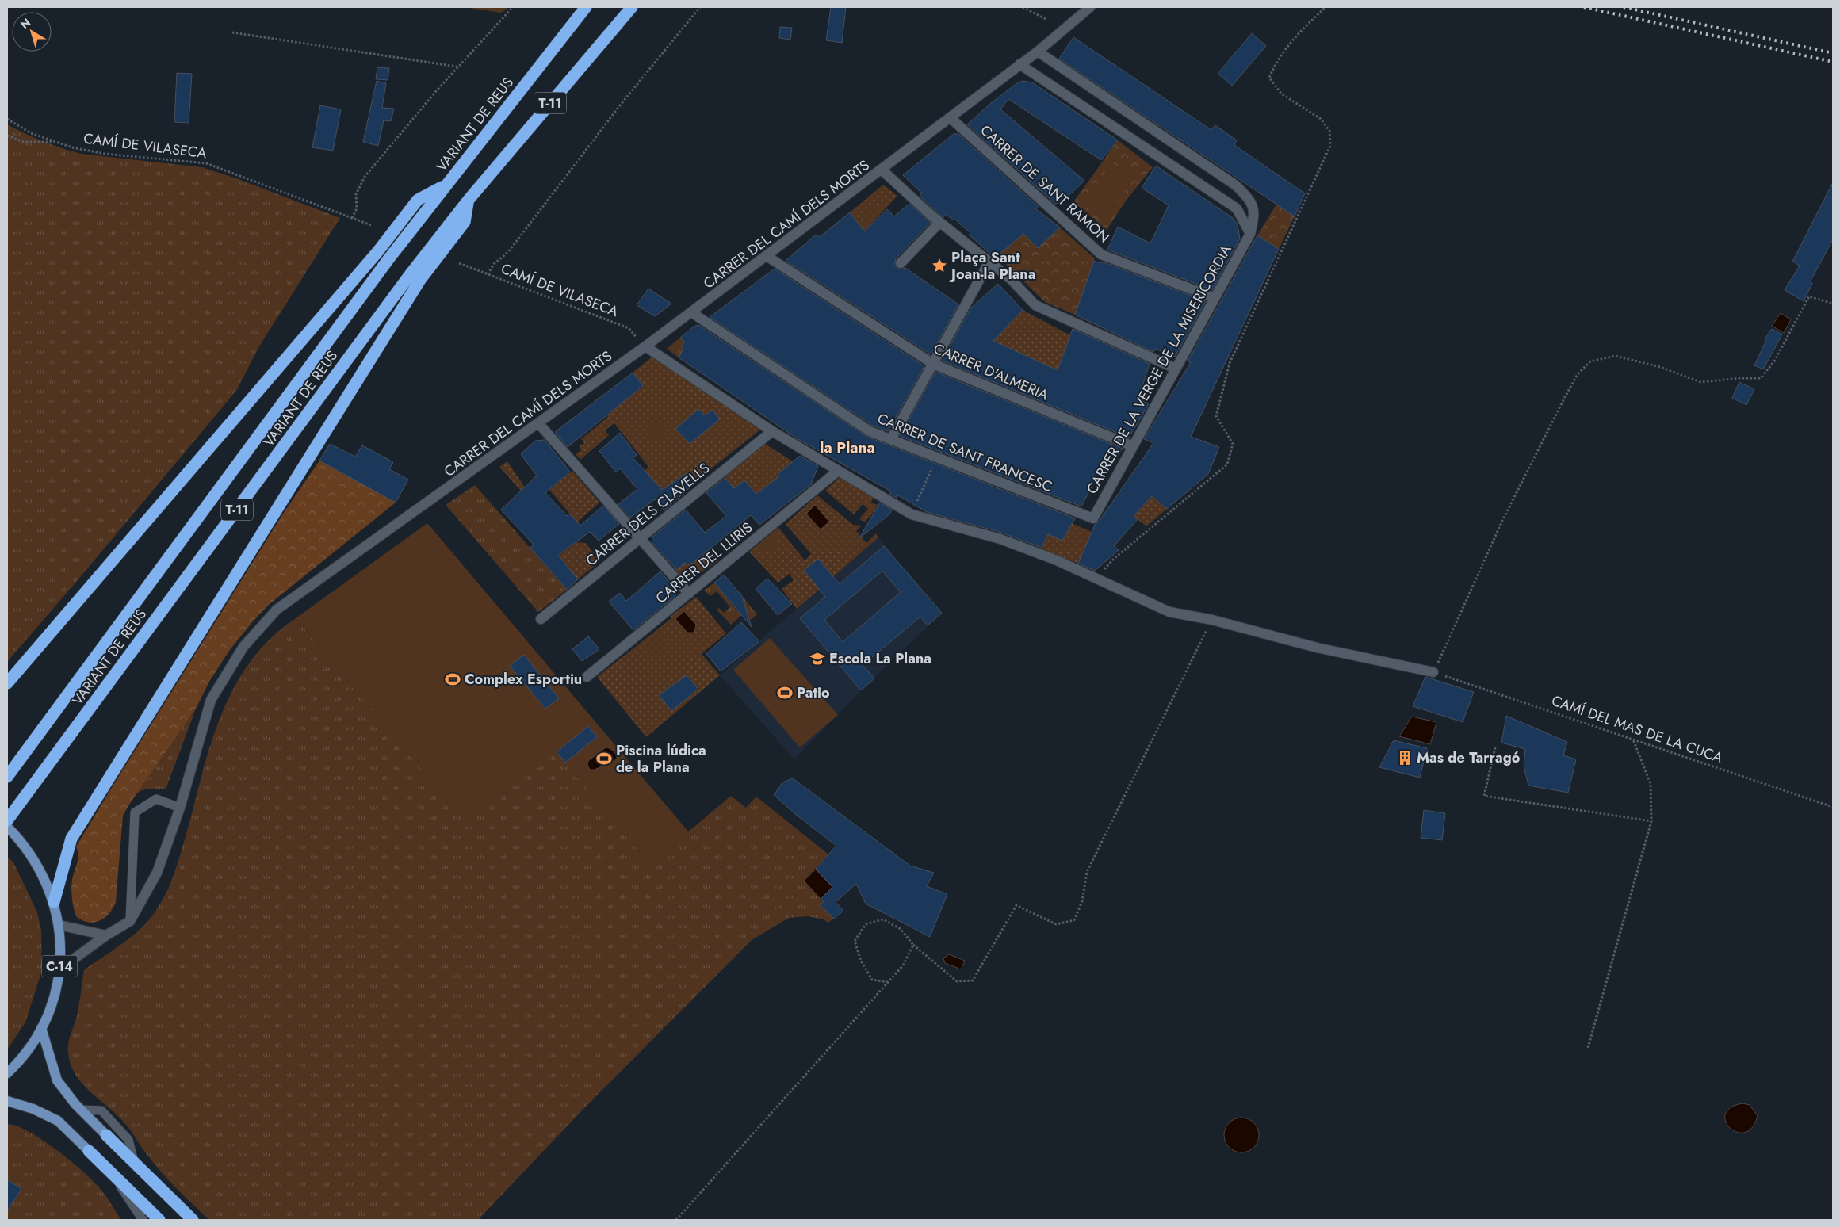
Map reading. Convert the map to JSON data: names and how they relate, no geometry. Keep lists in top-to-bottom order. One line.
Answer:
{"streets":{"highway":["T-11","VARIANT DE REUS"],"main road":["C-14"],"street":["CARRER DE SANT RAMON","CARRER DEL CAMÍ DELS MORTS","CARRER DE LA VERGE DE LA MISERICORDIA","CARRER D'ALMERIA","CARRER DE SANT FRANCESC","CARRER DELS CLAVELLS","CARRER DEL LLIRIS"],"path":["CAMÍ DE VILASECA","CAMÍ DEL MAS DE LA CUCA"]},"crossings":[["CAMÍ DE VILASECA","CARRER DEL CAMÍ DELS MORTS"],["CARRER DE SANT RAMON","CARRER DEL CAMÍ DELS MORTS"],["CARRER DE SANT RAMON","CARRER DE LA VERGE DE LA MISERICORDIA"],["CARRER DEL CAMÍ DELS MORTS","CARRER D'ALMERIA"],["CARRER DEL CAMÍ DELS MORTS","CARRER DE SANT FRANCESC"],["CARRER DEL CAMÍ DELS MORTS","C-14"],["CARRER DE LA VERGE DE LA MISERICORDIA","CARRER D'ALMERIA"],["CARRER DE LA VERGE DE LA MISERICORDIA","CARRER DE SANT FRANCESC"]],"districts":["la Plana"],"places":{"place":["Plaça Sant Joan-la Plana"],"school or university":["Escola La Plana"],"sports":["Complex Esportiu","Patio","Piscina lúdica de la Plana"],"building":["Mas de Tarragó"]},"north":"top left"}
